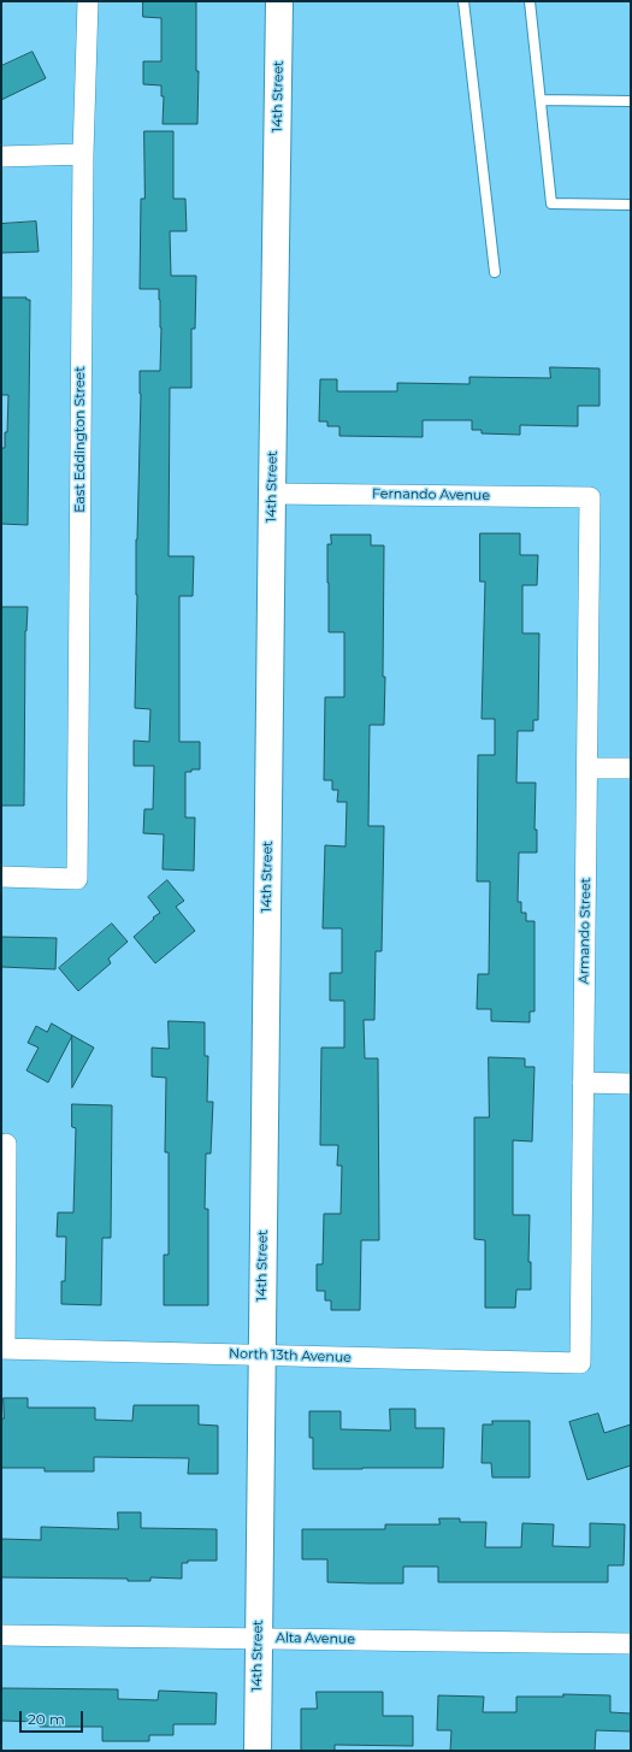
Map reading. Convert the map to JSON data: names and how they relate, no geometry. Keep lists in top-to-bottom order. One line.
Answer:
{"streets":{"street":["14th Street","East Eddington Street","Fernando Avenue","Armando Street","North 13th Avenue","Alta Avenue"]},"crossings":[["14th Street","Fernando Avenue"],["14th Street","North 13th Avenue"],["14th Street","Alta Avenue"],["Fernando Avenue","Armando Street"],["Armando Street","North 13th Avenue"]],"scale_bar":"20 m"}
